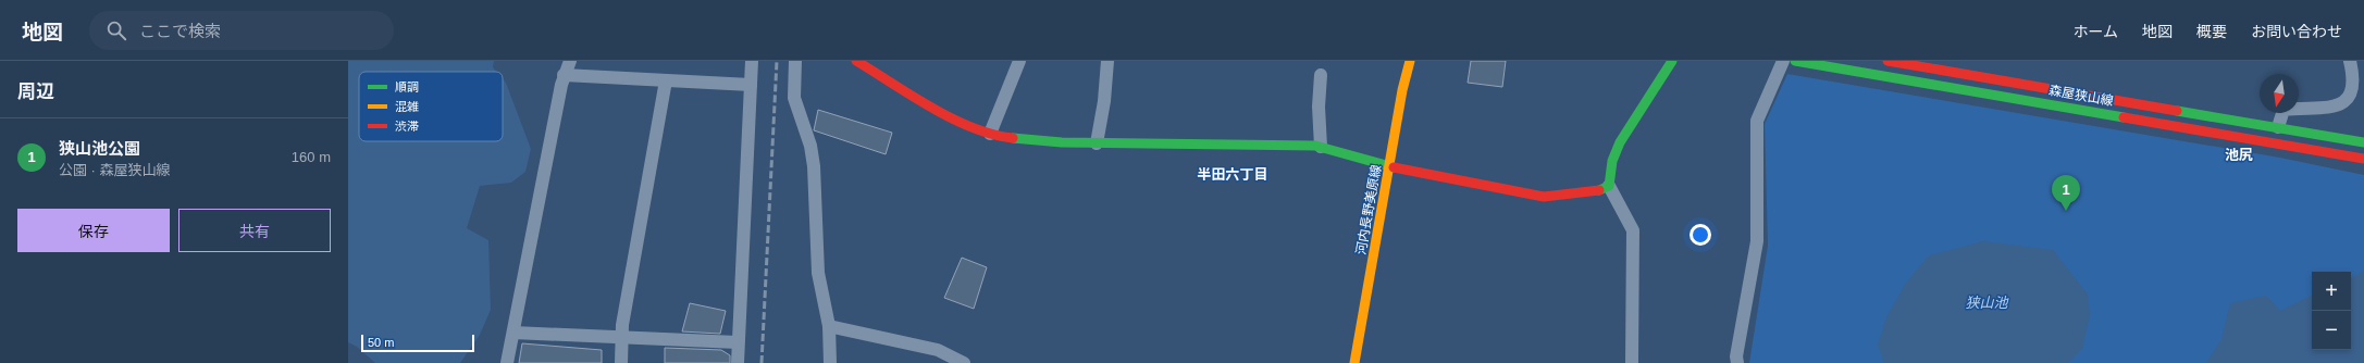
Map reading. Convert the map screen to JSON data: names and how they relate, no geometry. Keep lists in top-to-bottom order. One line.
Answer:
{"streets":{"main road":["森屋狭山線","河内長野美原線"]},"districts":["池尻","半田六丁目"],"water":["狭山池"],"legend":["順調","混雑","渋滞"],"scale_bar":"50 m","north":"bottom","page":{"header":"地図","search":"ここで検索","nav":["ホーム","地図","概要","お問い合わせ"],"heading":"周辺","list":[{"mark":"1","name":"狭山池公園","note":"公園 · 森屋狭山線","value":"160 m"}],"pins":"1","buttons":["保存","共有"],"map_buttons":["+","−"],"scale":"50 m"}}
